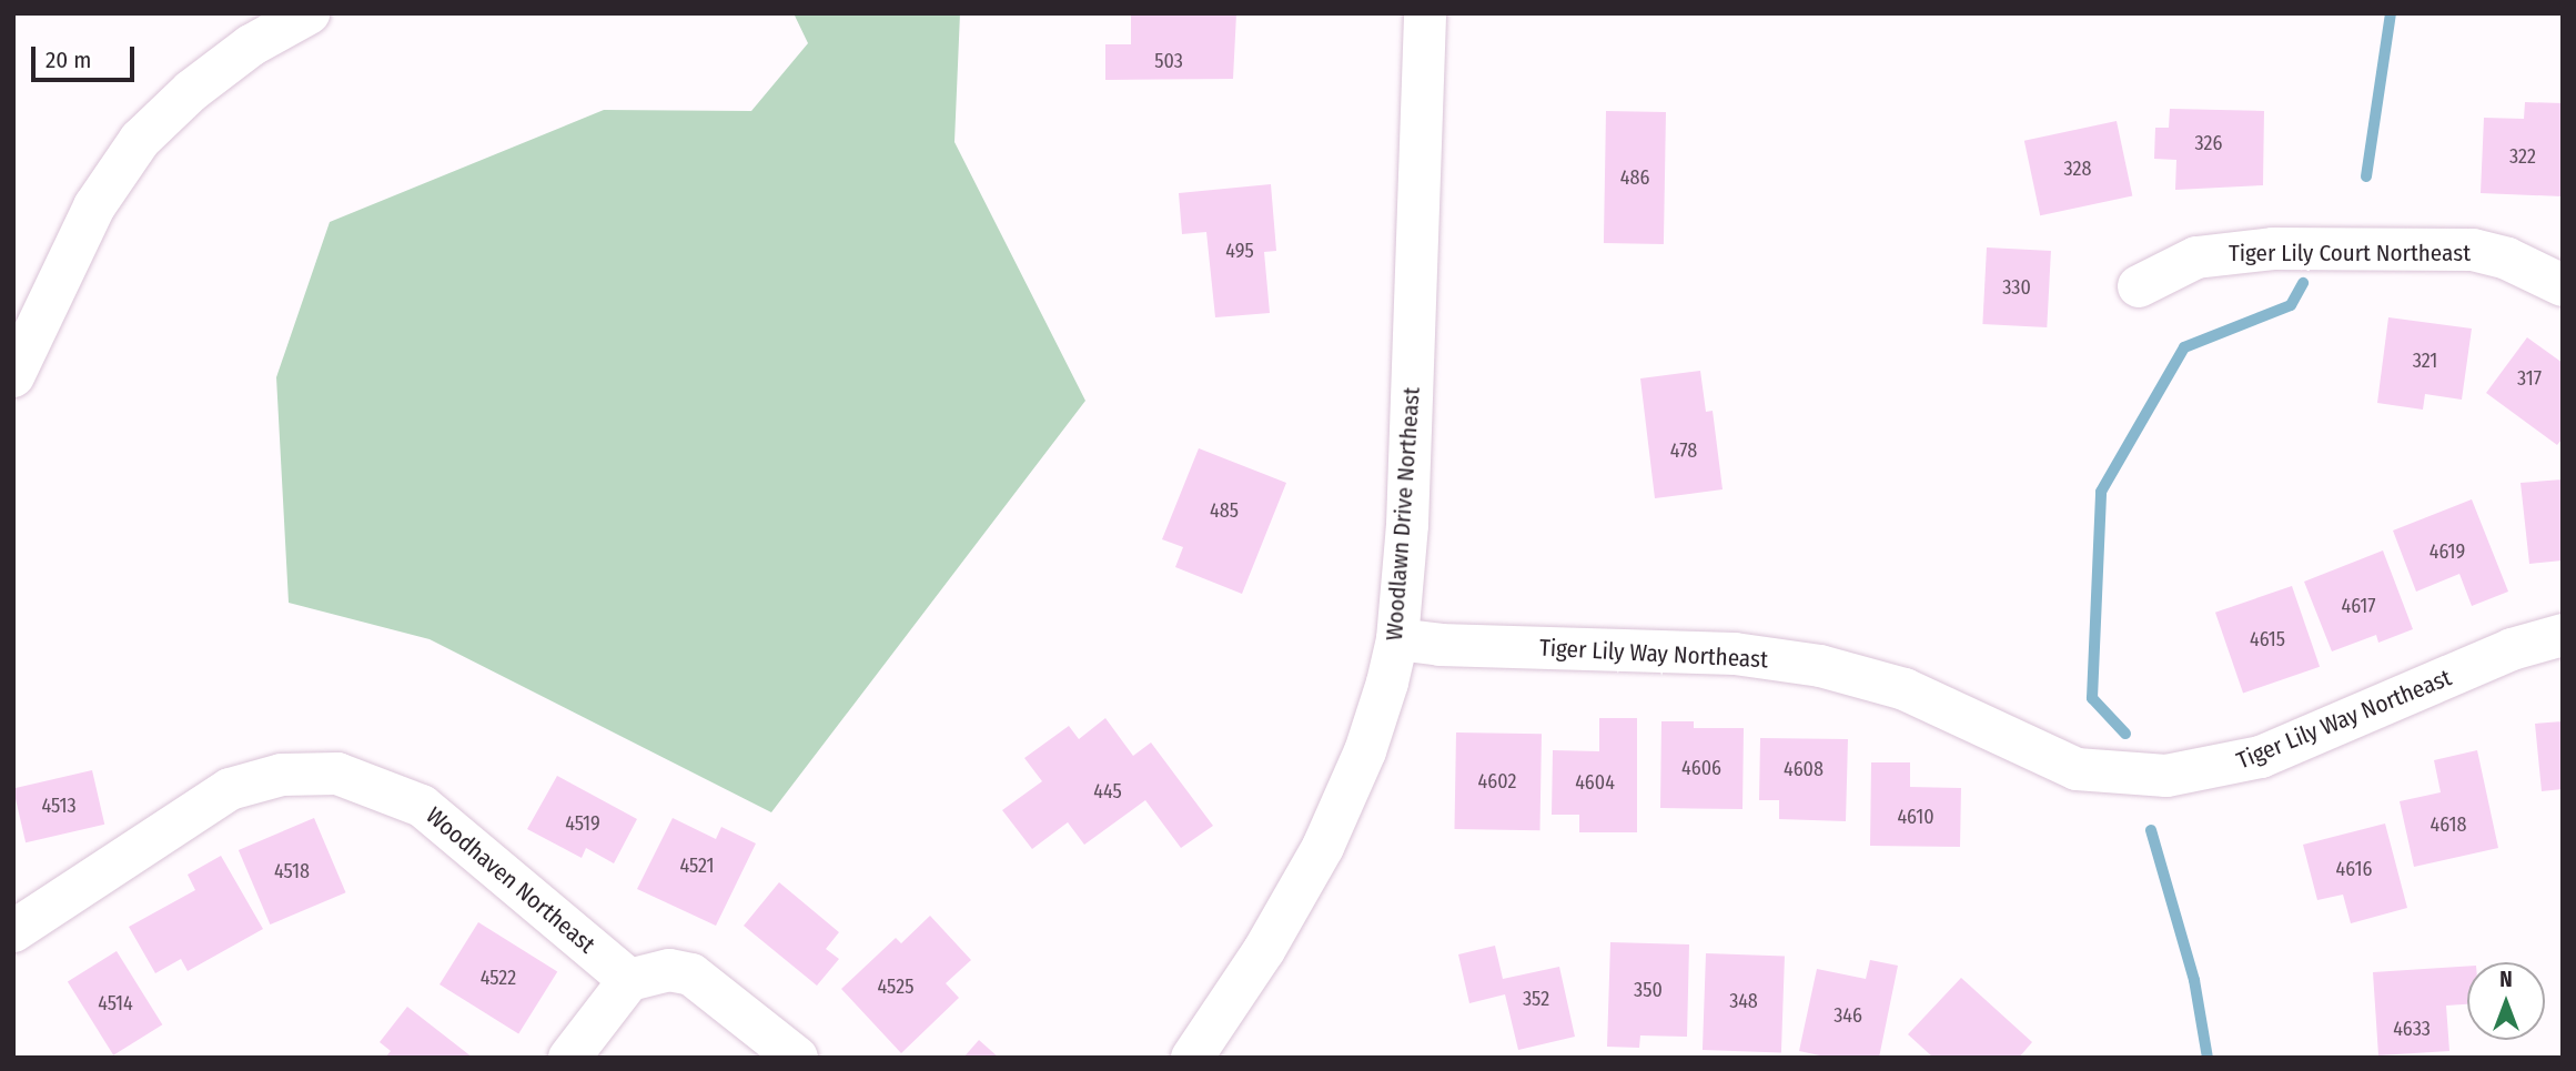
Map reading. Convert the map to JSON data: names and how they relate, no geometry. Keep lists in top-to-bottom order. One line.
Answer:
{"streets":{"street":["Tiger Lily Court Northeast","Woodlawn Drive Northeast","Tiger Lily Way Northeast","Woodhaven Northeast"]},"crossings":[["Woodlawn Drive Northeast","Tiger Lily Way Northeast"]],"house_numbers":["503","326","322","328","486","495","330","321","317","478","485","4619","4617","4615","4606","4608","4602","4604","445","4513","4610","4519","4618","4521","4616","4518","4522","4525","350","352","348","4514","346","4633"],"scale_bar":"20 m","north":"top"}
